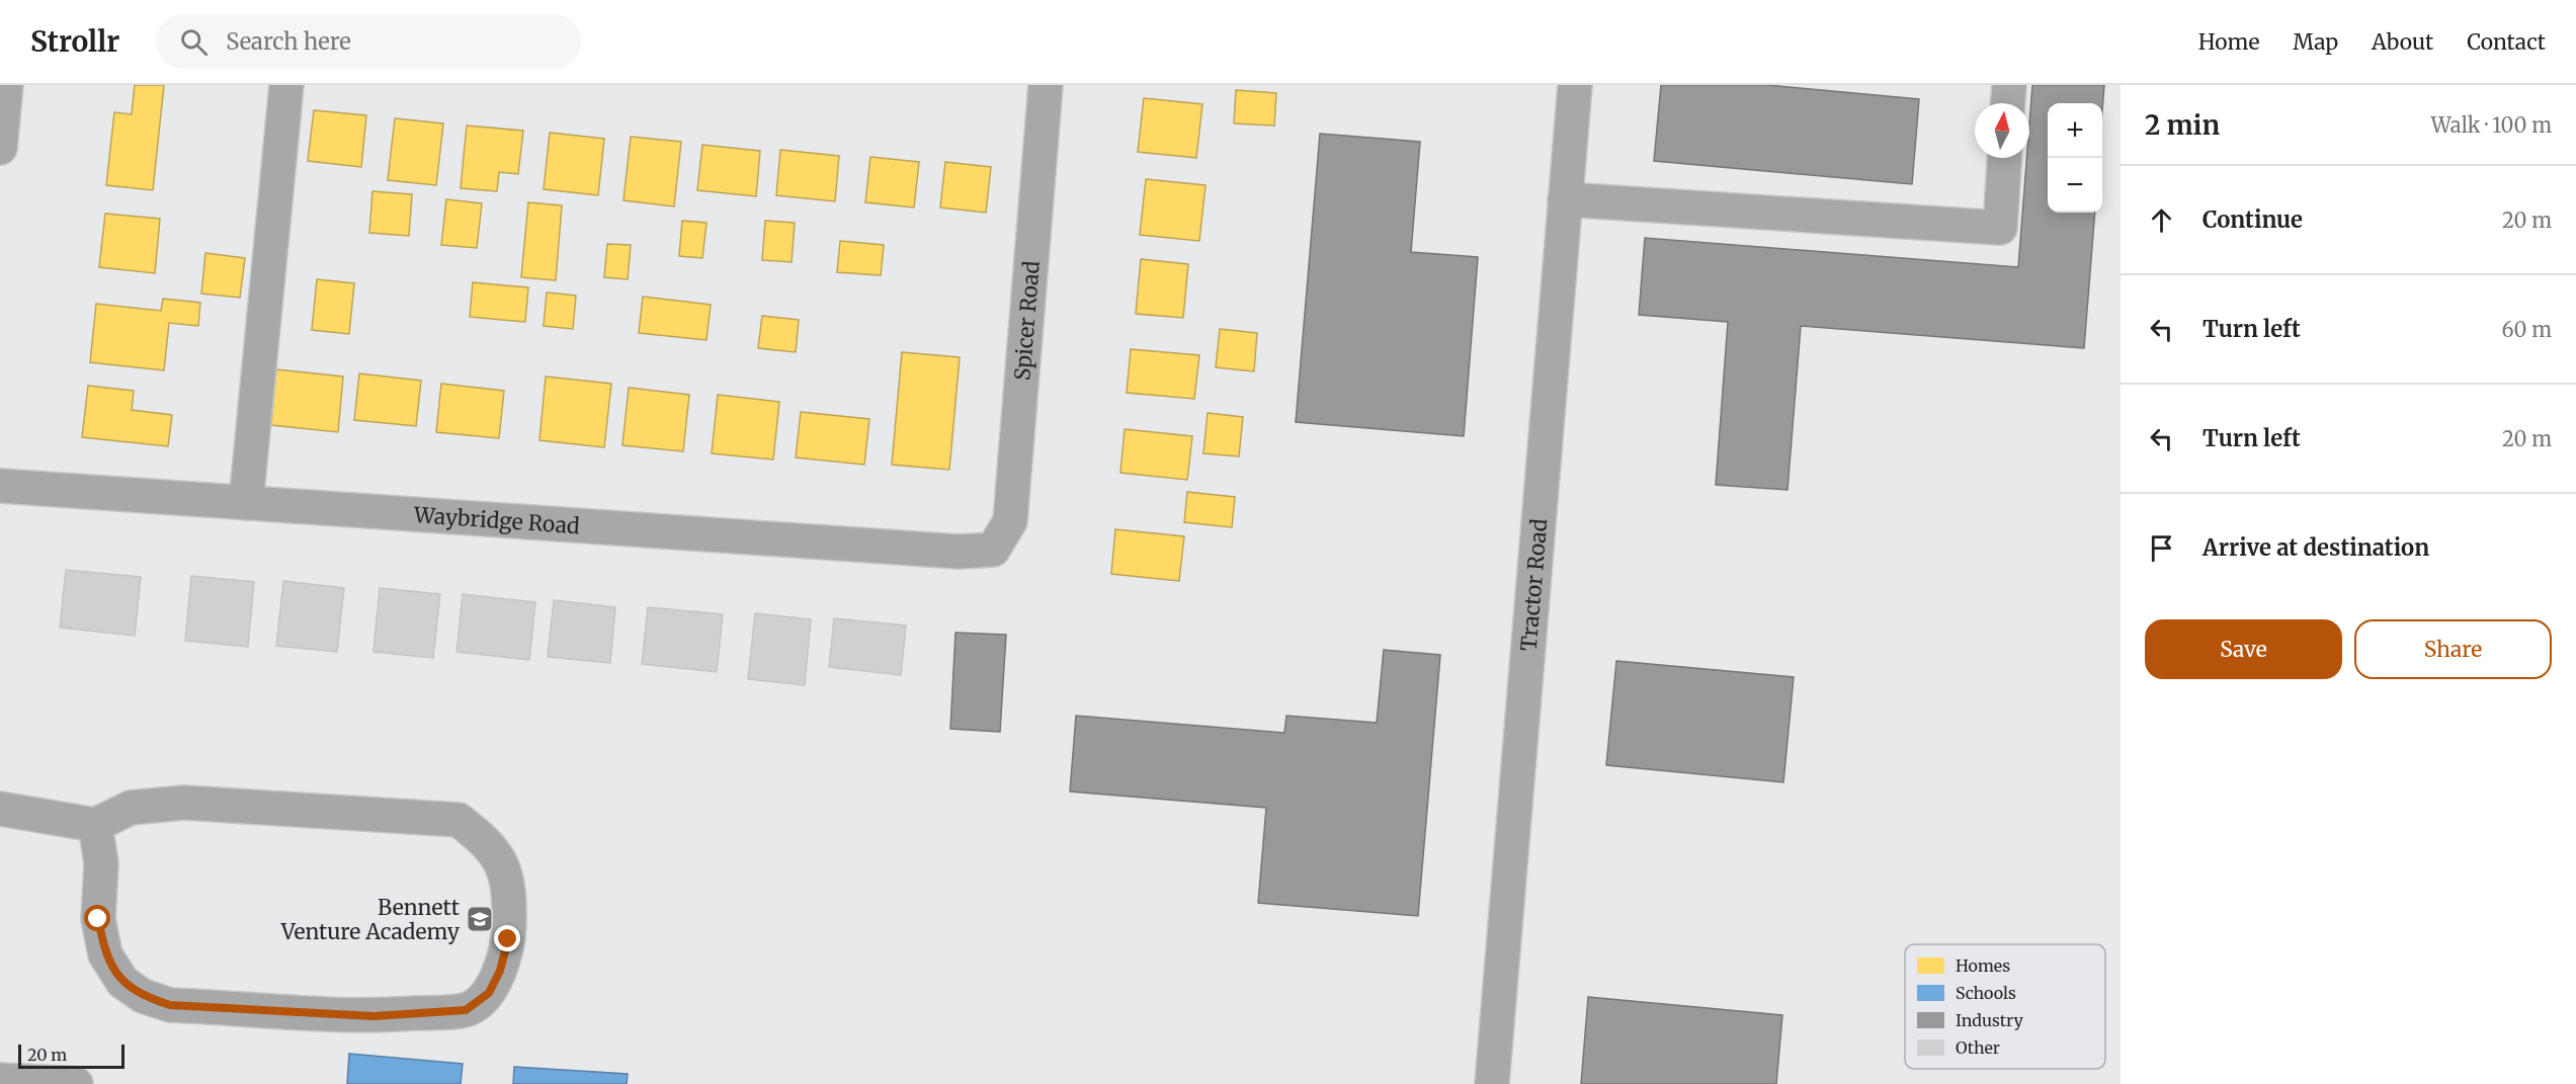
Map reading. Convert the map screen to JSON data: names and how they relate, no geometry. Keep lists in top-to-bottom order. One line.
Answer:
{"streets":{"street":["Spicer Road","Waybridge Road","Tractor Road"]},"crossings":[["Spicer Road","Waybridge Road"]],"places":{"school or university":["Bennett Venture Academy"]},"legend":["Homes","Schools","Industry","Other"],"scale_bar":"20 m","north":"top","page":{"header":"Strollr","search":"Search here","nav":["Home","Map","About","Contact"],"heading":["2 min","Walk · 100 m"],"map_buttons":["+","−"],"list":[["Continue","20 m"],["Turn left","60 m"],["Turn left","20 m"],"Arrive at destination"],"buttons":["Save","Share"],"scale":"20 m"}}
